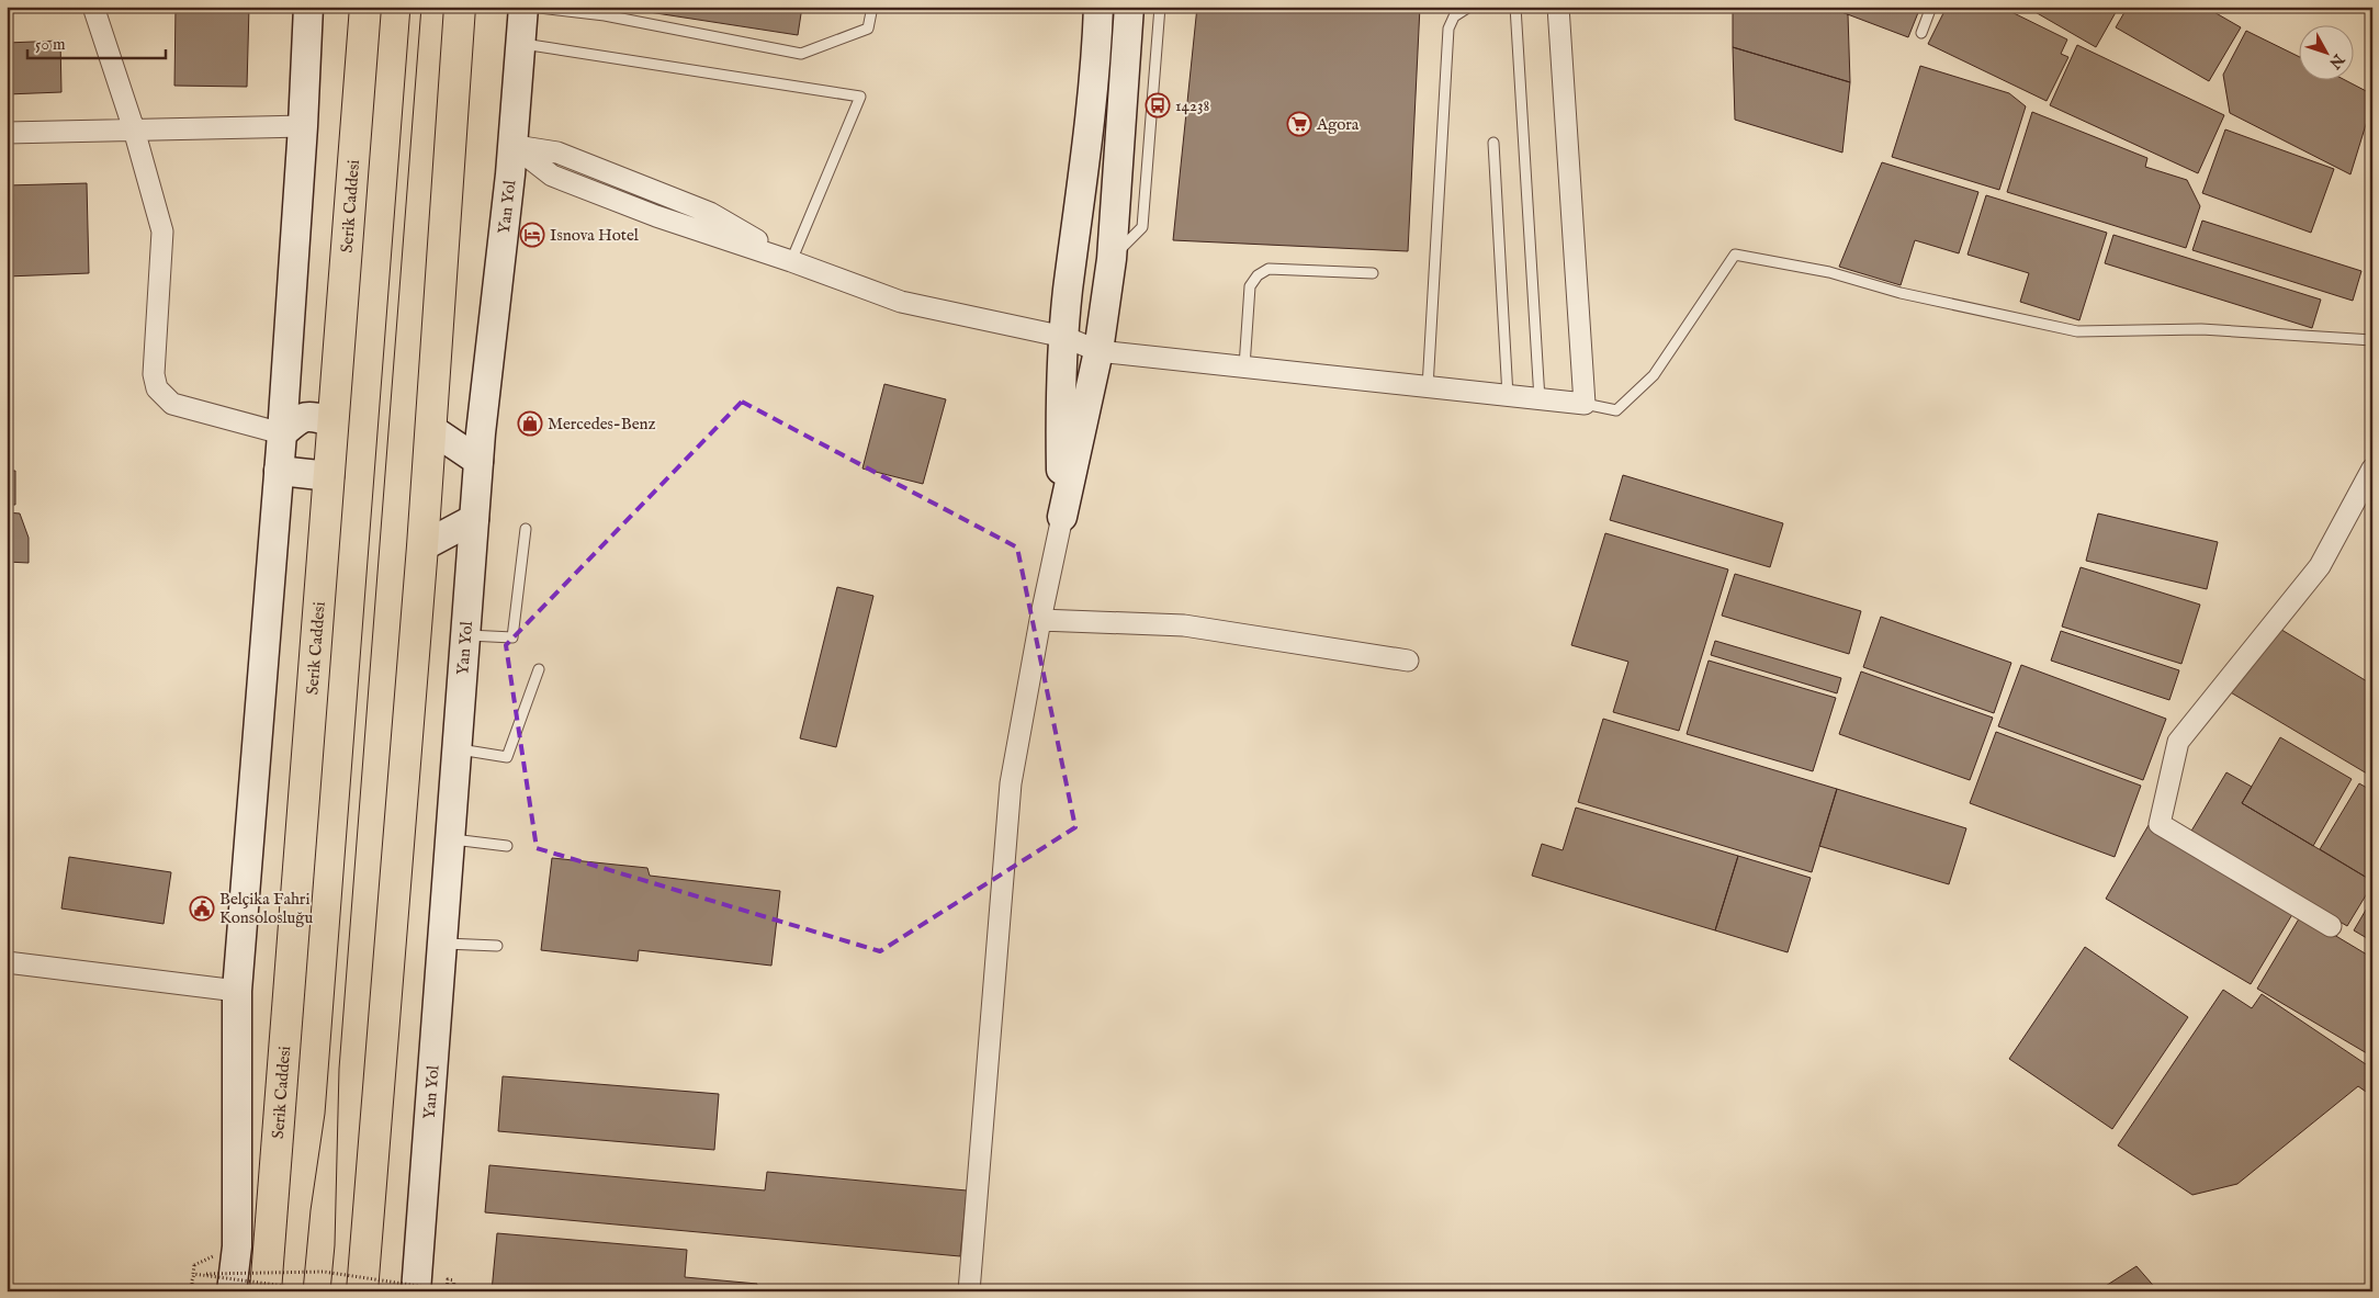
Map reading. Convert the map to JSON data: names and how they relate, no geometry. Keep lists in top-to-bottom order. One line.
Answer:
{"streets":{"highway":["Serik Caddesi"],"street":["Yan Yol"]},"places":{"bus stop":["14238"],"supermarket":["Agora"],"hotel":["Isnova Hotel"],"shop":["Mercedes-Benz"],"public building":["Belçika Fahri Konsolosluğu"]},"scale_bar":"50 m","north":"bottom right"}
